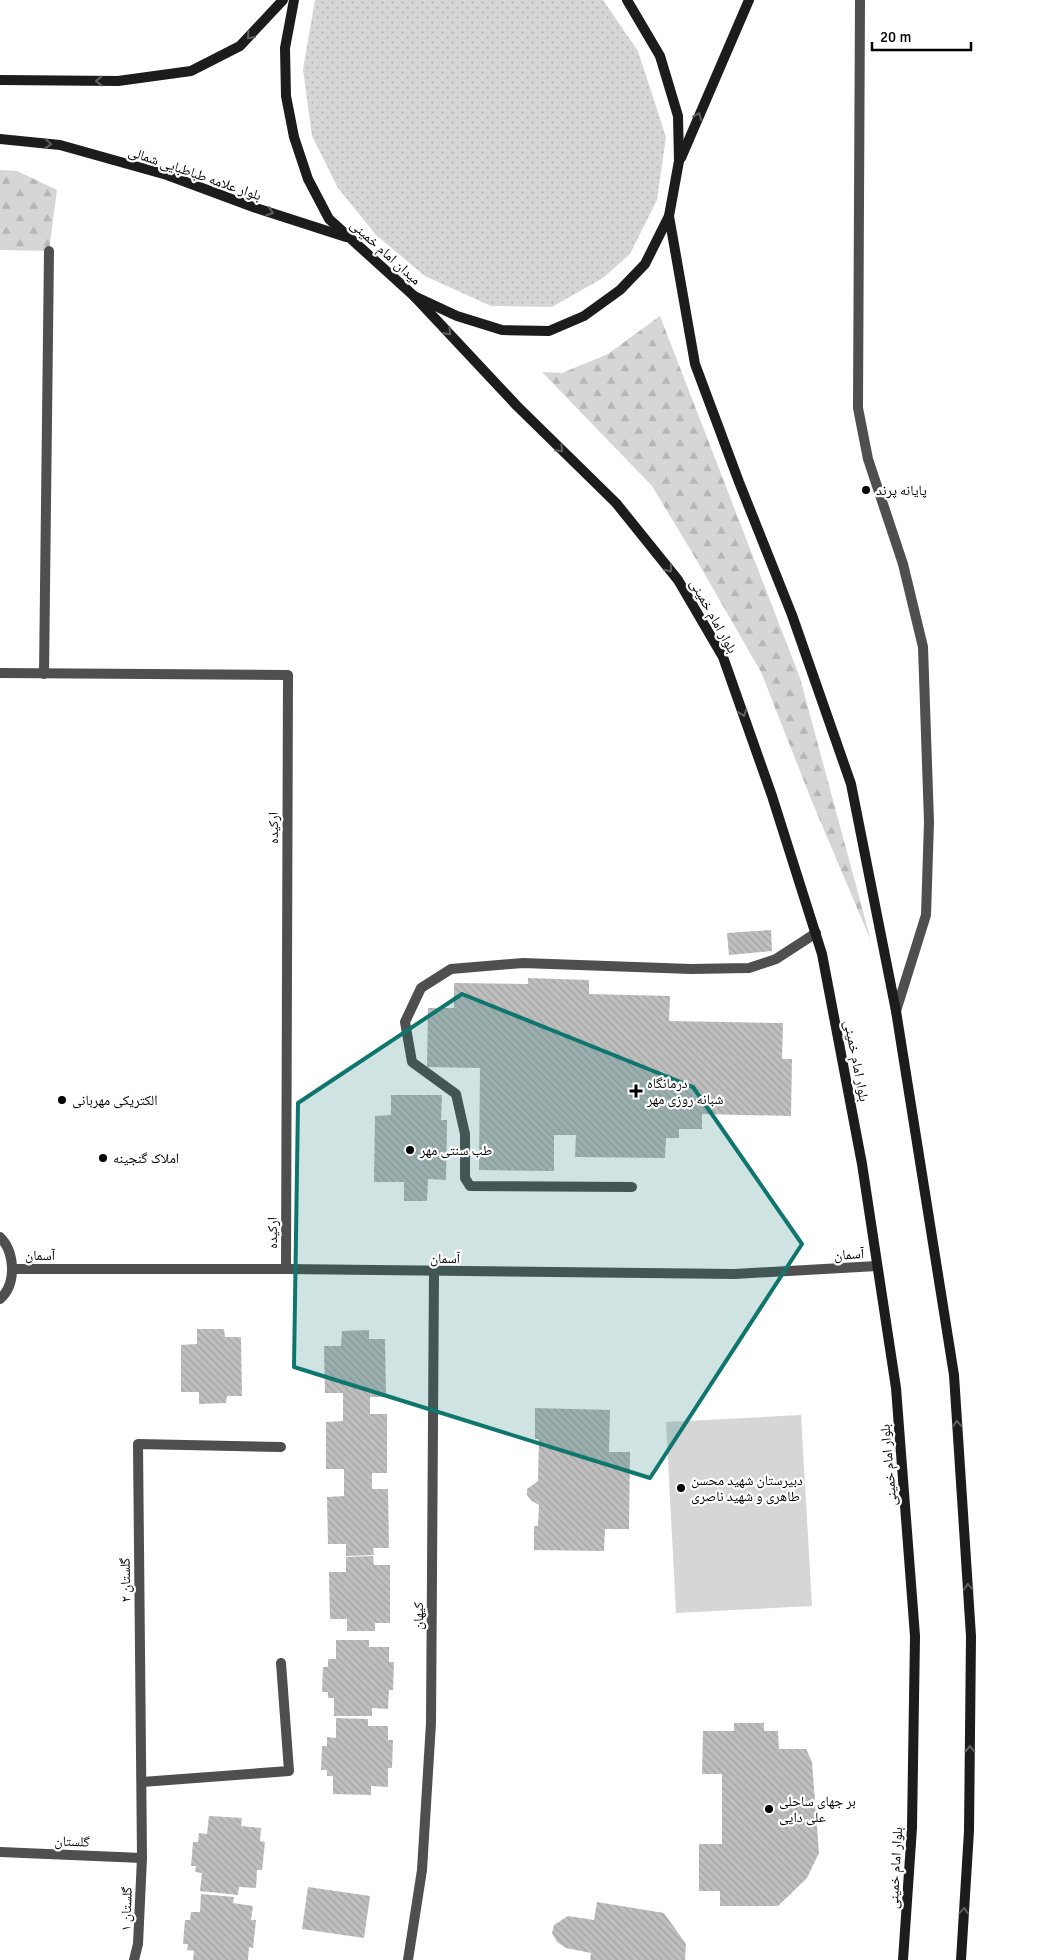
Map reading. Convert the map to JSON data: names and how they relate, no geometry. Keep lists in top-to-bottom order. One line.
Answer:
{"streets":{"main road":["بلوار علامه طباطبایی شمالی","میدان امام خمینی","بلوار امام خمینی"],"street":["ارکیده","آسمان","گلستان ۲","کیهان","گلستان","گلستان ۱"]},"crossings":[["بلوار علامه طباطبایی شمالی","میدان امام خمینی"],["میدان امام خمینی","بلوار امام خمینی"],["بلوار امام خمینی","آسمان"],["ارکیده","آسمان"],["آسمان","کیهان"],["گلستان ۲","گلستان"],["گلستان ۲","گلستان ۱"],["گلستان","گلستان ۱"]],"one_way":["بلوار علامه طباطبایی شمالی"],"places":{"other":["پایانه پرند","الکتریکی مهربانی","طب سنتی مهر","املاک گنجینه","دبیرستان شهید محسن طاهری و شهید ناصری","بر جهای ساحلی علی دایی"],"health":["درمانگاه شبانه روزی مهر"]},"scale_bar":"20 m"}
